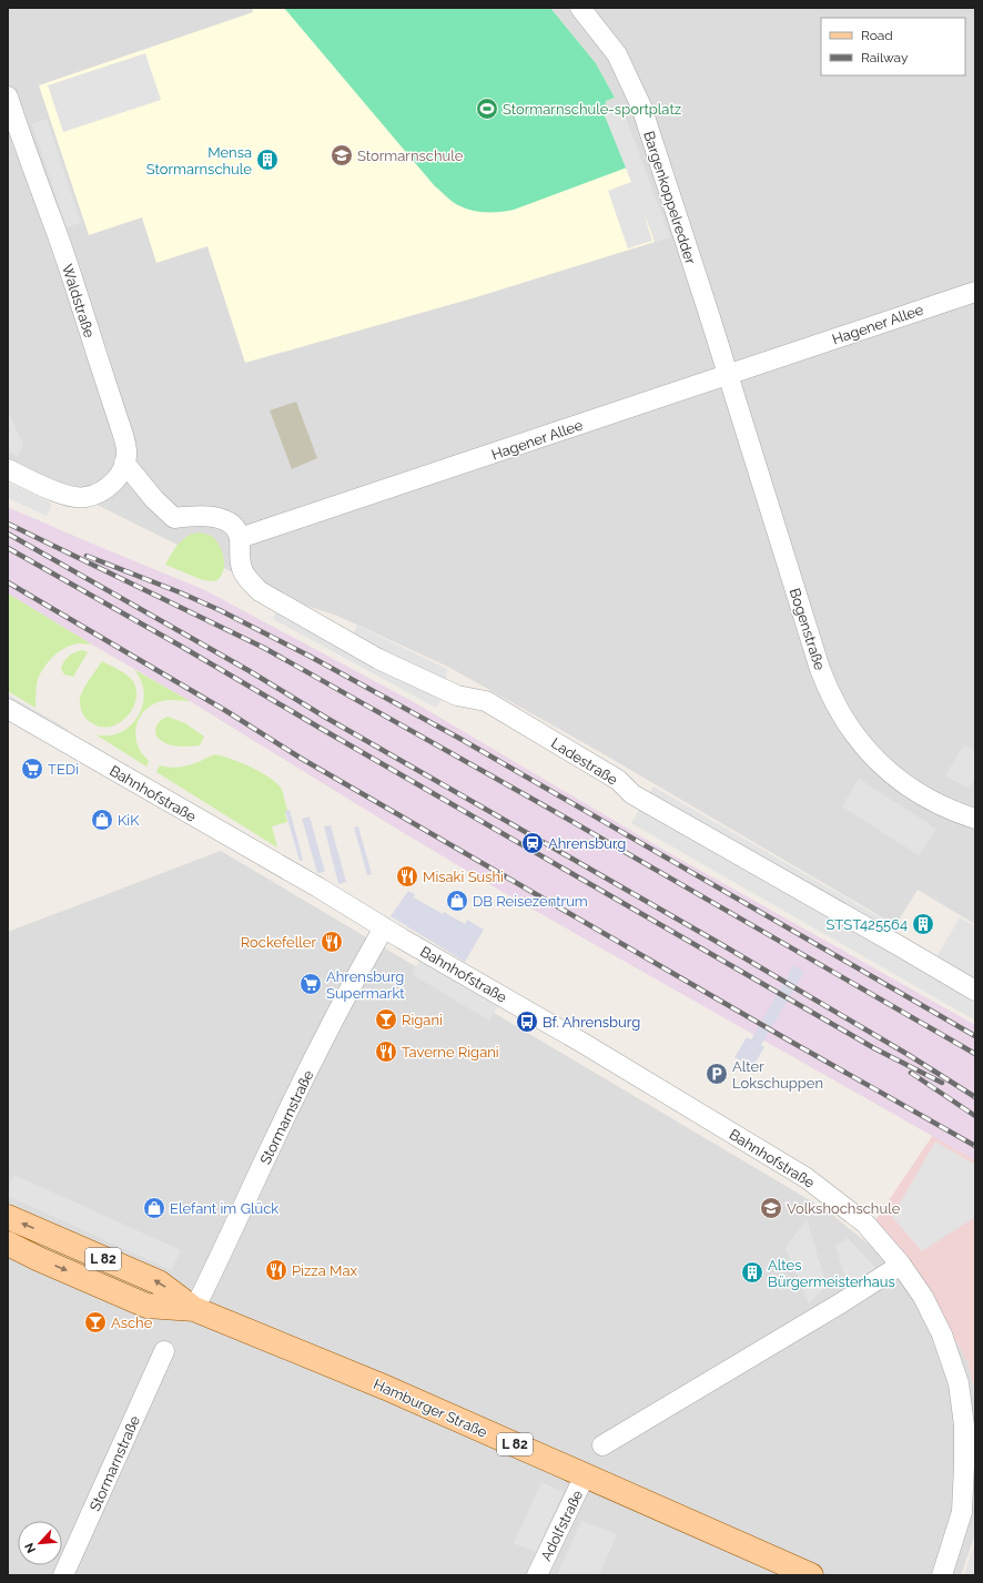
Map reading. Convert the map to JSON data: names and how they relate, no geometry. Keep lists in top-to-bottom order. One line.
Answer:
{"streets":{"main road":["L 82","Hamburger Straße"],"street":["Bargenkoppelredder","Waldstraße","Hagener Allee","Bogenstraße","Ladestraße","Bahnhofstraße","Stormarnstraße","Adolfstraße"]},"crossings":[["Bargenkoppelredder","Hagener Allee"],["Bargenkoppelredder","Bogenstraße"],["Hagener Allee","Bogenstraße"],["Hagener Allee","Ladestraße"],["Bahnhofstraße","Stormarnstraße"],["Stormarnstraße","Hamburger Straße"],["Hamburger Straße","Adolfstraße"]],"places":{"sports":["Stormarnschule-sportplatz"],"school or university":["Stormarnschule","Volkshochschule"],"building":["Mensa Stormarnschule","STST425564","Altes Bürgermeisterhaus"],"supermarket":["TEDi","Ahrensburg Supermarkt"],"shop":["KiK","DB Reisezentrum","Elefant im Glück"],"station":["Ahrensburg"],"restaurant":["Misaki Sushi","Rockefeller","Taverne Rigani","Pizza Max"],"bar":["Rigani","Asche"],"bus stop":["Bf. Ahrensburg"],"parking":["Alter Lokschuppen"]},"legend":["Road","Railway"],"north":"bottom left"}
